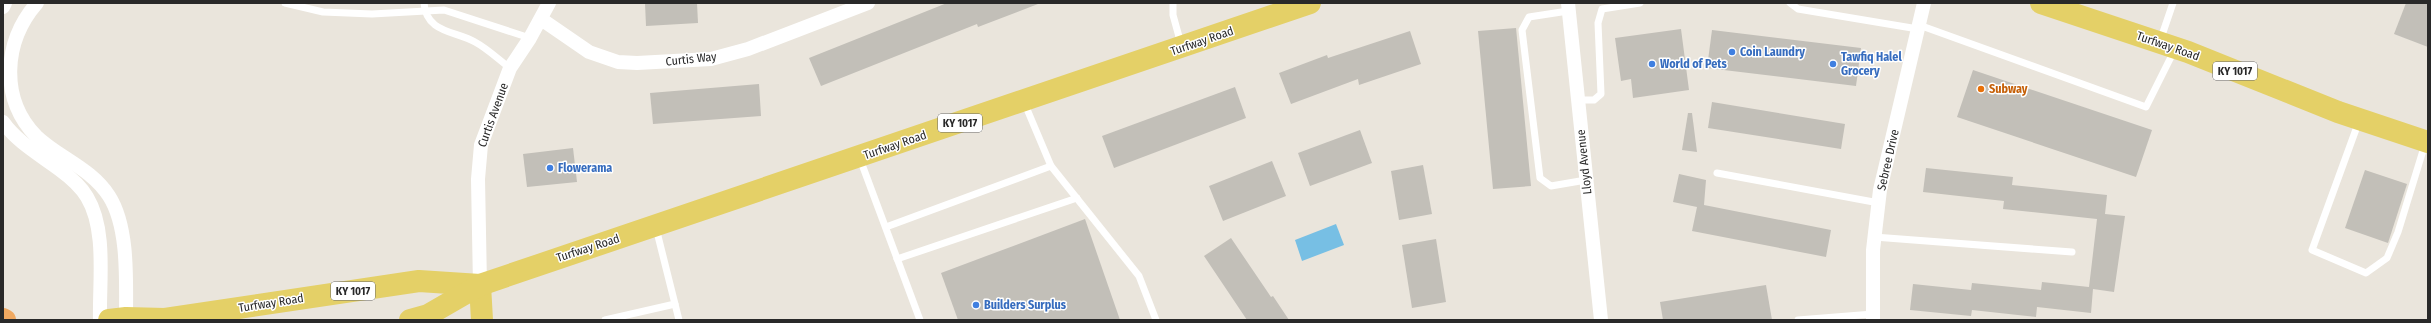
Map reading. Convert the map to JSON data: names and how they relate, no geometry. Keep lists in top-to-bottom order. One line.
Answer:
{"streets":{"main road":["Turfway Road","KY 1017"],"street":["Curtis Way","Curtis Avenue","Sebree Drive","Lloyd Avenue"]},"crossings":[["Turfway Road","Curtis Avenue"],["Curtis Way","Curtis Avenue"]],"places":["Coin Laundry","World of Pets","Tawfiq Halel Grocery","Subway","Flowerama","Builders Surplus"]}
